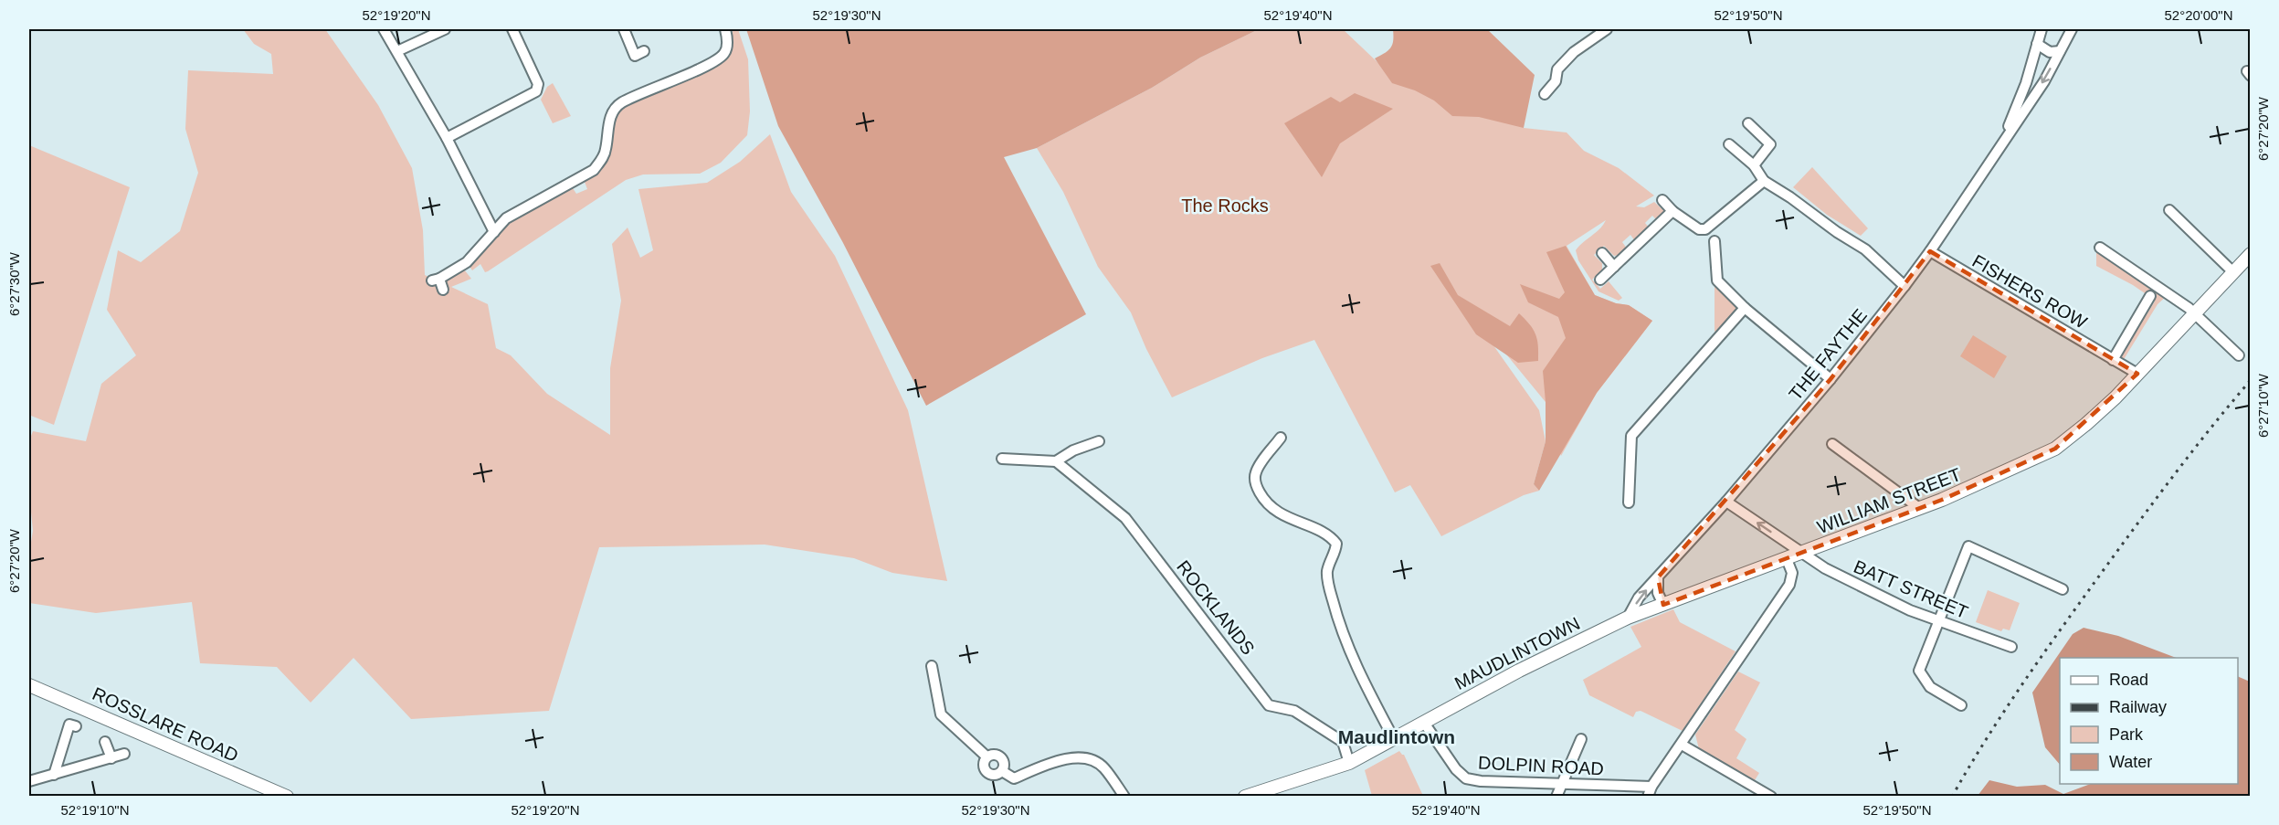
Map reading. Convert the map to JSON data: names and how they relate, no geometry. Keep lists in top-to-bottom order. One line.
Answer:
{"streets":{"main road":["WILLIAM STREET","MAUDLINTOWN","ROSSLARE ROAD"],"street":["FISHERS ROW","THE FAYTHE","BATT STREET","ROCKLANDS","DOLPIN ROAD"]},"crossings":[["FISHERS ROW","THE FAYTHE"],["FISHERS ROW","WILLIAM STREET"],["THE FAYTHE","WILLIAM STREET"],["THE FAYTHE","BATT STREET"],["THE FAYTHE","MAUDLINTOWN"],["WILLIAM STREET","BATT STREET"],["WILLIAM STREET","MAUDLINTOWN"],["MAUDLINTOWN","DOLPIN ROAD"]],"districts":["Maudlintown"],"parks":["The Rocks"],"legend":["Road","Railway","Park","Water"],"coordinates":["52°19'20\"N","52°19'30\"N","52°19'40\"N","52°19'50\"N","52°20'00\"N","6°27'20\"W","6°27'30\"W","6°27'10\"W","52°19'10\"N"]}
